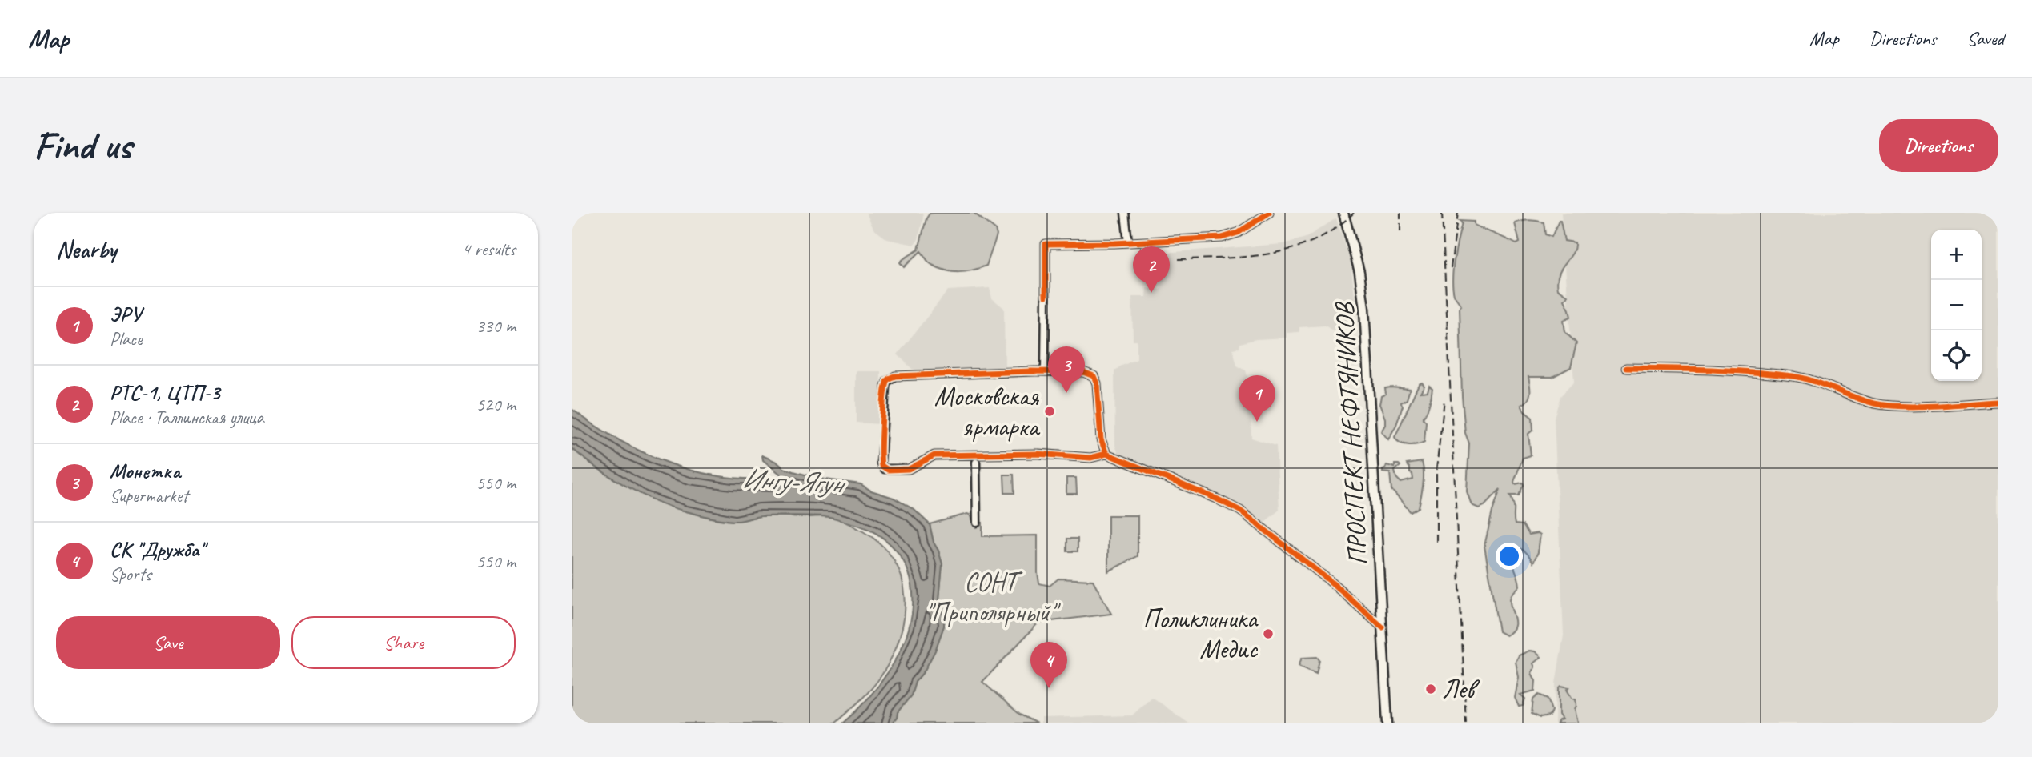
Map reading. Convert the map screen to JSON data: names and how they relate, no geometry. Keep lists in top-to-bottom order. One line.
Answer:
{"streets":{"main road":["ПРОСПЕКТ НЕФТЯНИКОВ"]},"water":["Ингу-Ягун"],"parks":["СОНТ \"Приполярный\""],"places":["Московская ярмарка","Поликлиника Медис","Лев"],"page":{"header":"Map","nav":["Map","Directions","Saved"],"buttons":["Directions",["Save","Share"]],"title":"Find us","heading":["Nearby","4 results"],"map_buttons":["+","−"],"pins":["2","3","1","4"],"list":[{"mark":"1","name":"ЭРУ","note":"Place","value":"330 m"},{"mark":"2","name":"РТС-1, ЦТП-3","note":"Place · Таллинская улица","value":"520 m"},{"mark":"3","name":"Монетка","note":"Supermarket","value":"550 m"},{"mark":"4","name":"СК \"Дружба\"","note":"Sports","value":"550 m"}]}}
